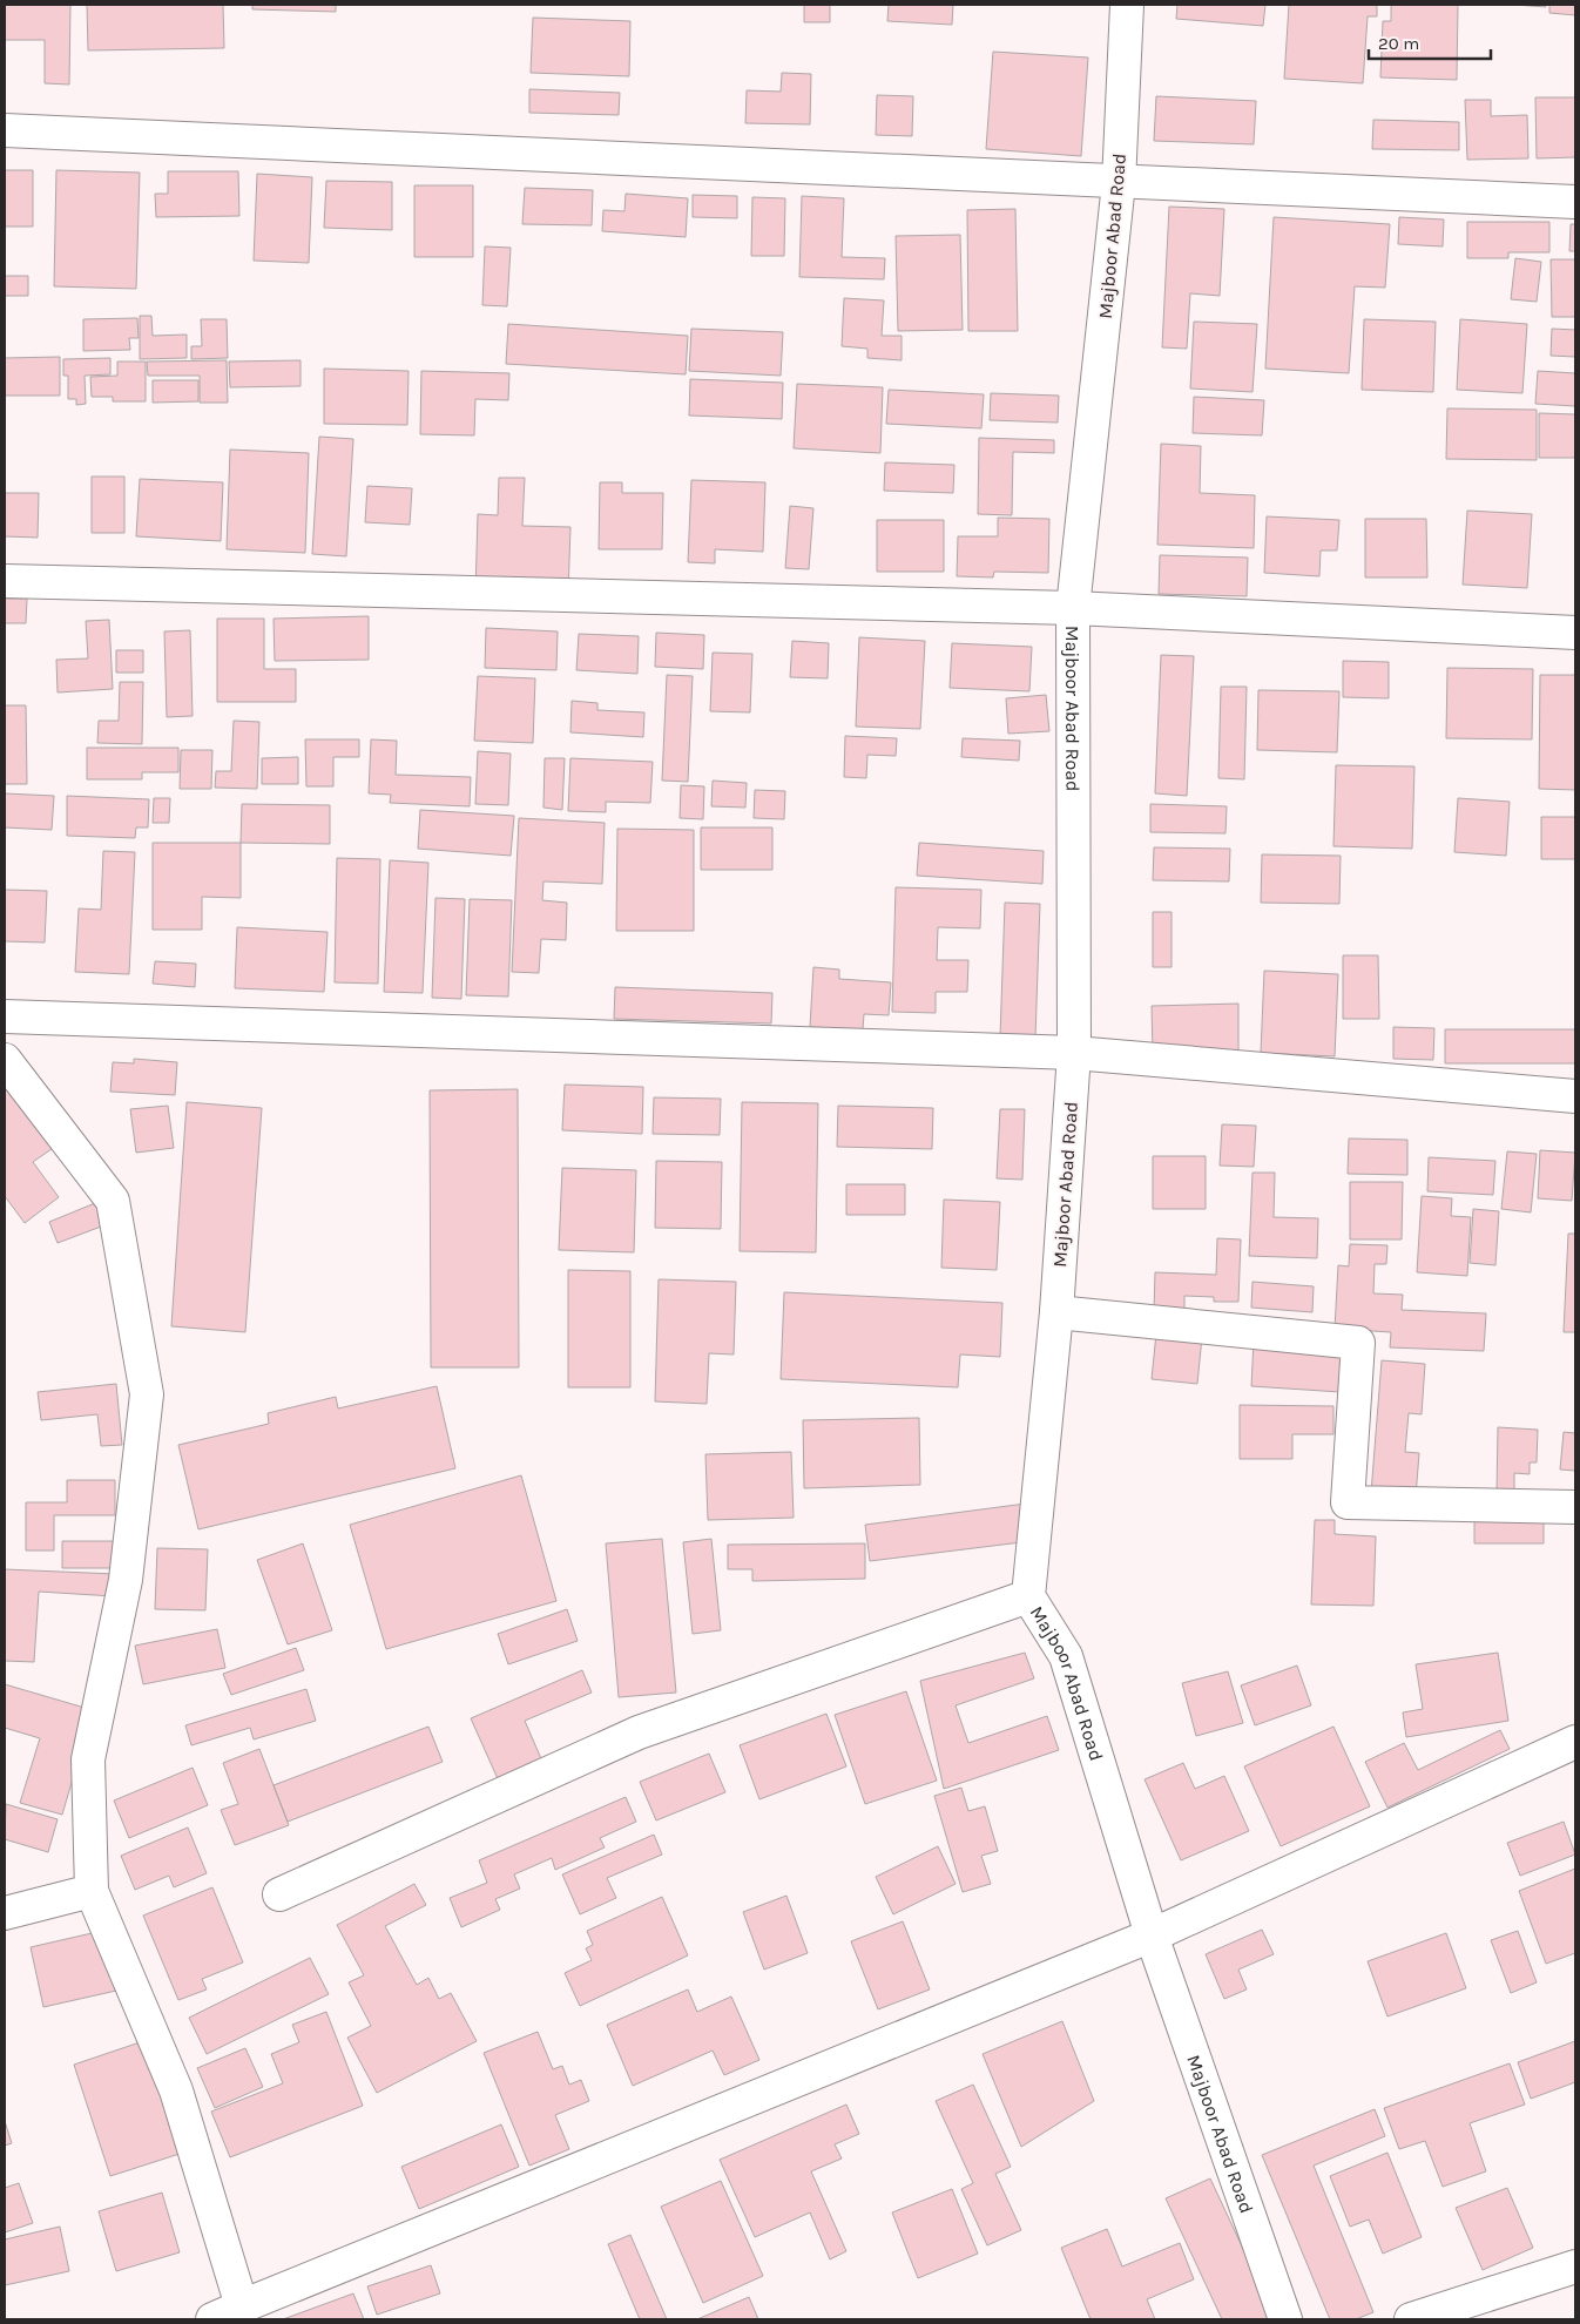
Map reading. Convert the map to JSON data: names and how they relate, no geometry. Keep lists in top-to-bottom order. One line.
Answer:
{"streets":{"street":["Majboor Abad Road"]},"scale_bar":"20 m"}
